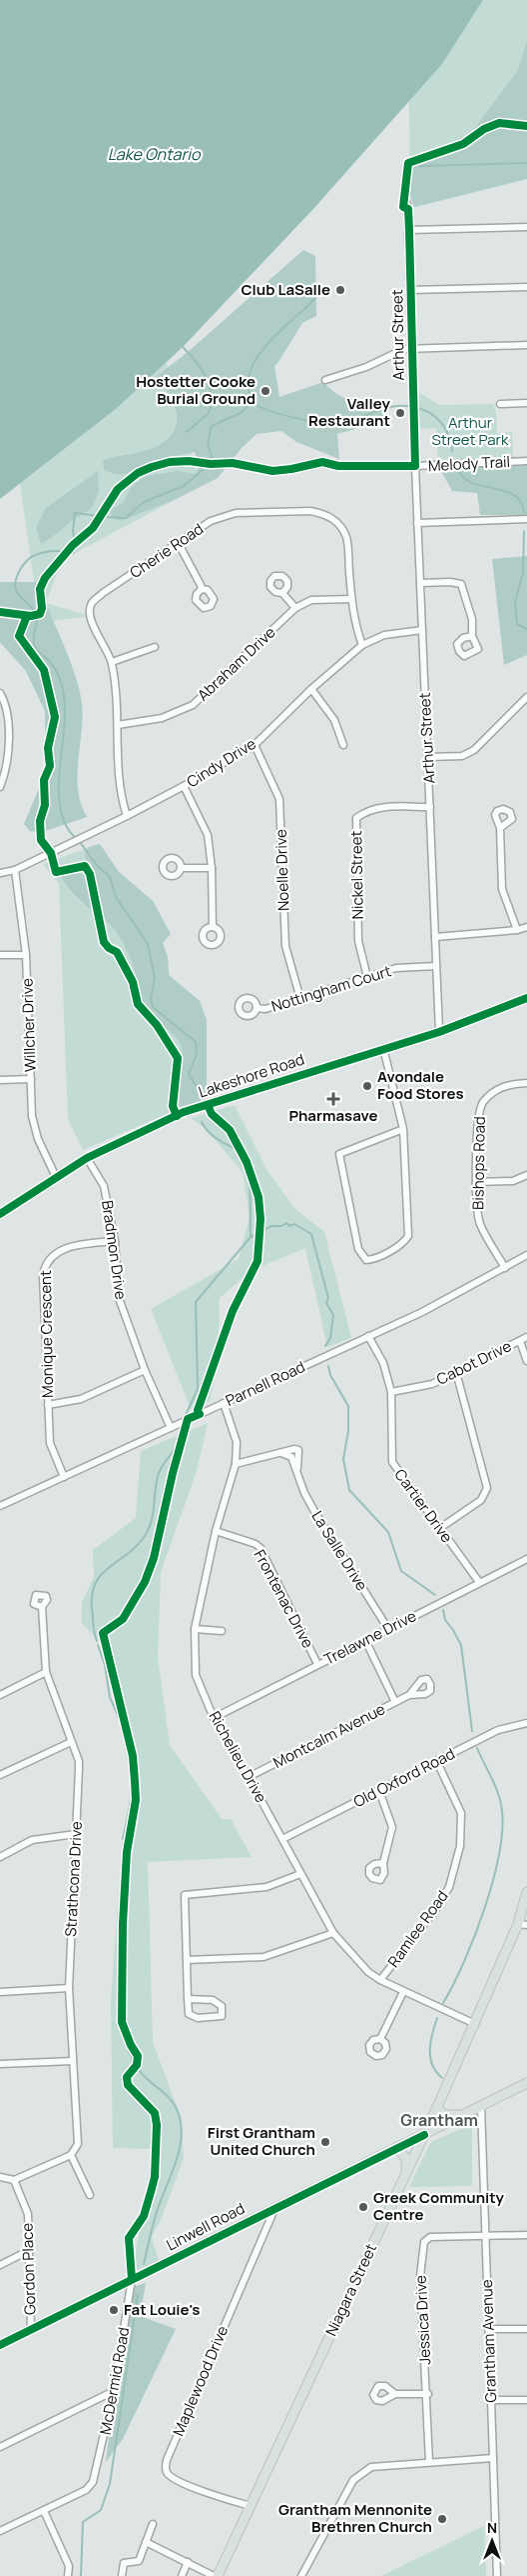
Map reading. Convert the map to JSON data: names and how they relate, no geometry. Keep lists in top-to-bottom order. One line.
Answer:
{"streets":{"main road":["Lakeshore Road","Linwell Road","Niagara Street"],"street":["Arthur Street","Melody Trail","Cherie Road","Abraham Drive","Cindy Drive","Noelle Drive","Nickel Street","Nottingham Court","Willcher Drive","Bishops Road","Bradmon Drive","Monique Crescent","Cabot Drive","Parnell Road","Cartier Drive","La Salle Drive","Frontenac Drive","Trelawne Drive","Montcalm Avenue","Richelieu Drive","Old Oxford Road","Strathcona Drive","Ramlee Road","Gordon Place","Jessica Drive","Grantham Avenue","McDermid Road","Maplewood Drive"]},"crossings":[["Arthur Street","Melody Trail"],["Arthur Street","Cindy Drive"],["Arthur Street","Nickel Street"],["Arthur Street","Nottingham Court"],["Arthur Street","Lakeshore Road"],["Cherie Road","Abraham Drive"],["Cherie Road","Cindy Drive"],["Cindy Drive","Noelle Drive"],["Cindy Drive","Willcher Drive"],["Noelle Drive","Nottingham Court"],["Nickel Street","Nottingham Court"],["Willcher Drive","Lakeshore Road"],["Lakeshore Road","Bradmon Drive"],["Bishops Road","Parnell Road"],["Bradmon Drive","Monique Crescent"],["Bradmon Drive","Parnell Road"],["Monique Crescent","Parnell Road"],["Cabot Drive","Cartier Drive"],["Parnell Road","Cartier Drive"],["Parnell Road","Richelieu Drive"],["Cartier Drive","Trelawne Drive"],["La Salle Drive","Trelawne Drive"],["La Salle Drive","Richelieu Drive"],["Frontenac Drive","Trelawne Drive"],["Frontenac Drive","Richelieu Drive"],["Trelawne Drive","Richelieu Drive"],["Montcalm Avenue","Richelieu Drive"],["Richelieu Drive","Old Oxford Road"],["Richelieu Drive","Ramlee Road"],["Richelieu Drive","Niagara Street"],["Old Oxford Road","Ramlee Road"],["Linwell Road","Gordon Place"],["Linwell Road","Niagara Street"],["Linwell Road","Grantham Avenue"],["Linwell Road","McDermid Road"],["Linwell Road","Maplewood Drive"],["Niagara Street","Maplewood Drive"],["Jessica Drive","Grantham Avenue"]],"districts":["Grantham"],"water":["Lake Ontario"],"parks":["Arthur Street Park"],"places":{"other":["Club LaSalle","Hostetter Cooke Burial Ground","Valley Restaurant","Avondale Food Stores","First Grantham United Church","Greek Community Centre","Fat Louie's","Grantham Mennonite Brethren Church"],"health":["Pharmasave"]},"north":"top"}
